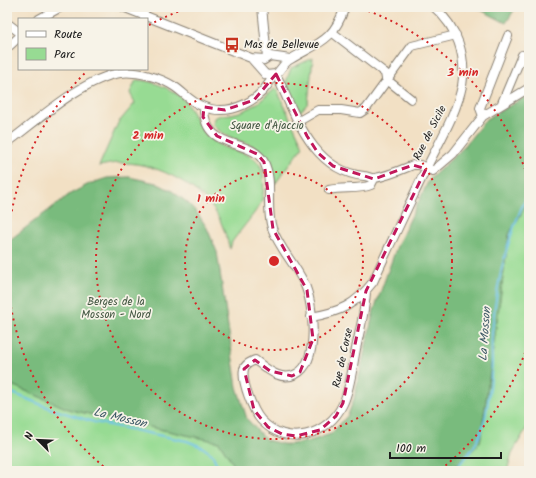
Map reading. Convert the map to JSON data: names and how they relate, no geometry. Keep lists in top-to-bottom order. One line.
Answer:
{"streets":{"street":["Rue de Sicile","Rue de Corse"]},"crossings":[["Rue de Sicile","Rue de Corse"]],"water":["La Mosson"],"parks":["Square d'Ajaccio","Berges de la Mosson - Nord"],"places":{"bus stop":["Mas de Bellevue"]},"legend":["Route","Parc"],"scale_bar":"100 m","north":"top left","rings":["3 min","2 min","1 min"]}
